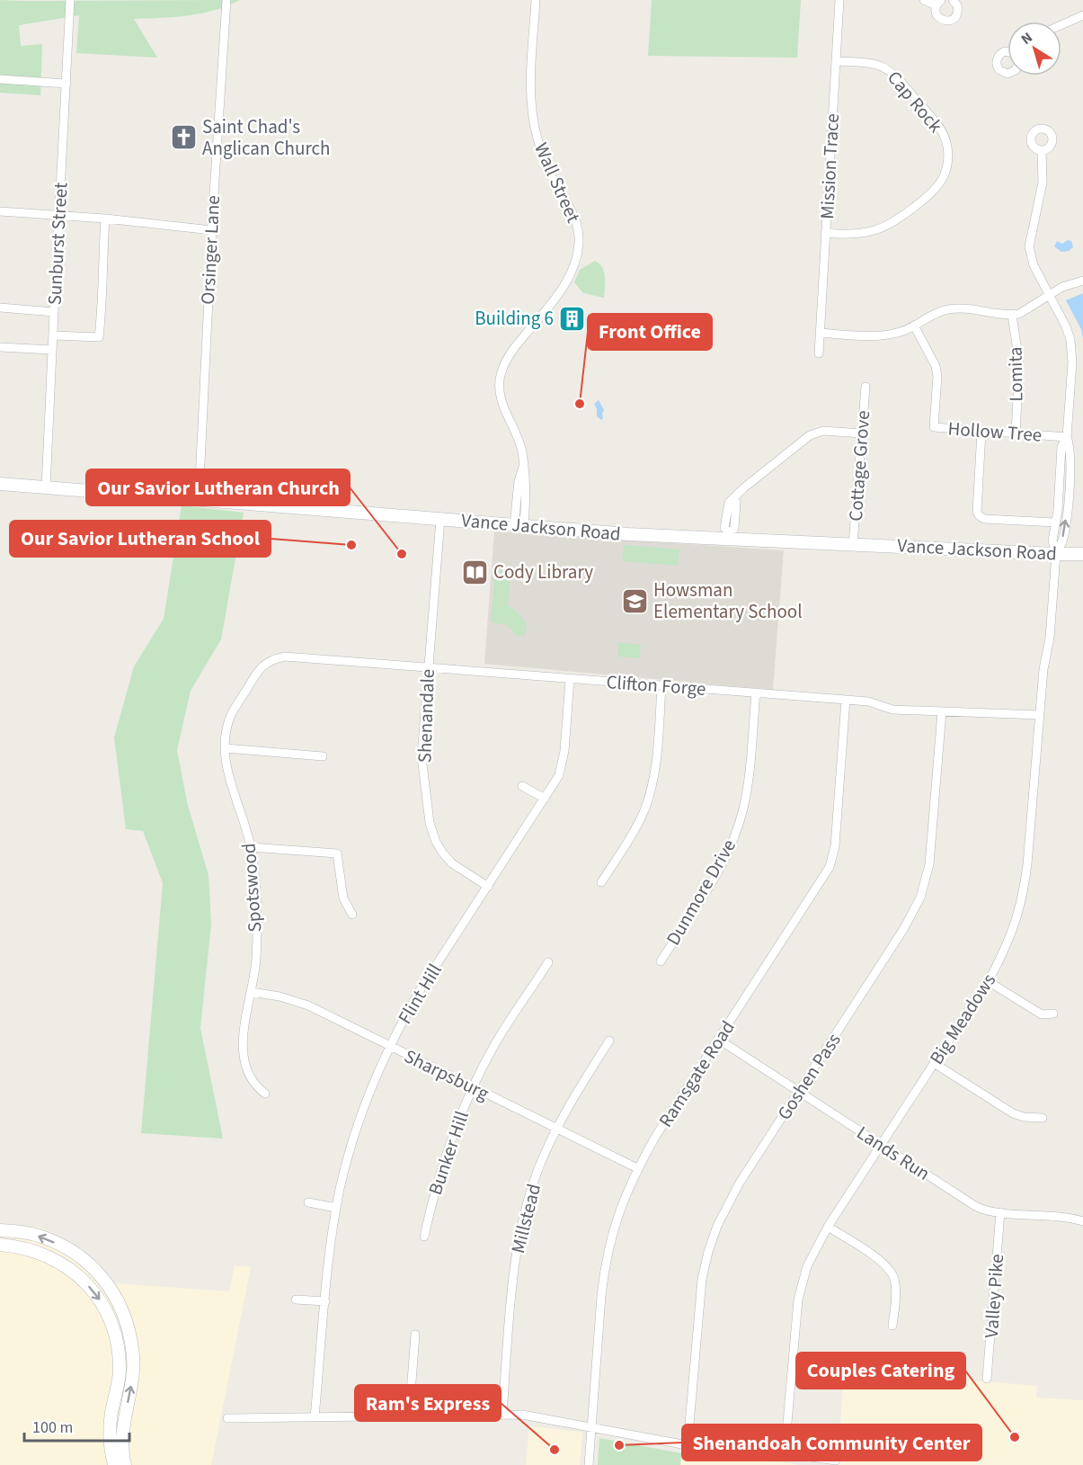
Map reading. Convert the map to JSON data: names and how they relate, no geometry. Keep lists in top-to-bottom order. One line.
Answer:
{"streets":{"main road":["Vance Jackson Road"],"street":["Cap Rock","Mission Trace","Wall Street","Sunburst Street","Orsinger Lane","Lomita","Hollow Tree","Cottage Grove","Clifton Forge","Shenandale","Spotswood","Dunmore Drive","Flint Hill","Big Meadows","Ramsgate Road","Sharpsburg","Goshen Pass","Bunker Hill","Lands Run","Millstead","Valley Pike"]},"crossings":[["Cap Rock","Mission Trace"],["Wall Street","Vance Jackson Road"],["Sunburst Street","Vance Jackson Road"],["Orsinger Lane","Vance Jackson Road"],["Lomita","Hollow Tree"],["Hollow Tree","Big Meadows"],["Cottage Grove","Vance Jackson Road"],["Vance Jackson Road","Shenandale"],["Vance Jackson Road","Big Meadows"],["Clifton Forge","Shenandale"],["Clifton Forge","Spotswood"],["Clifton Forge","Dunmore Drive"],["Clifton Forge","Flint Hill"],["Clifton Forge","Big Meadows"],["Clifton Forge","Ramsgate Road"],["Clifton Forge","Goshen Pass"],["Shenandale","Flint Hill"],["Spotswood","Sharpsburg"],["Flint Hill","Sharpsburg"],["Big Meadows","Lands Run"],["Ramsgate Road","Sharpsburg"],["Ramsgate Road","Lands Run"],["Sharpsburg","Bunker Hill"],["Sharpsburg","Millstead"],["Goshen Pass","Lands Run"],["Lands Run","Valley Pike"]],"places":{"church":["Saint Chad's Anglican Church"],"building":["Building 6"],"other":["Front Office","Our Savior Lutheran School","Our Savior Lutheran Church","Couples Catering","Shenandoah Community Center","Ram's Express"],"library":["Cody Library"],"school or university":["Howsman Elementary School"]},"scale_bar":"100 m","north":"top left"}
